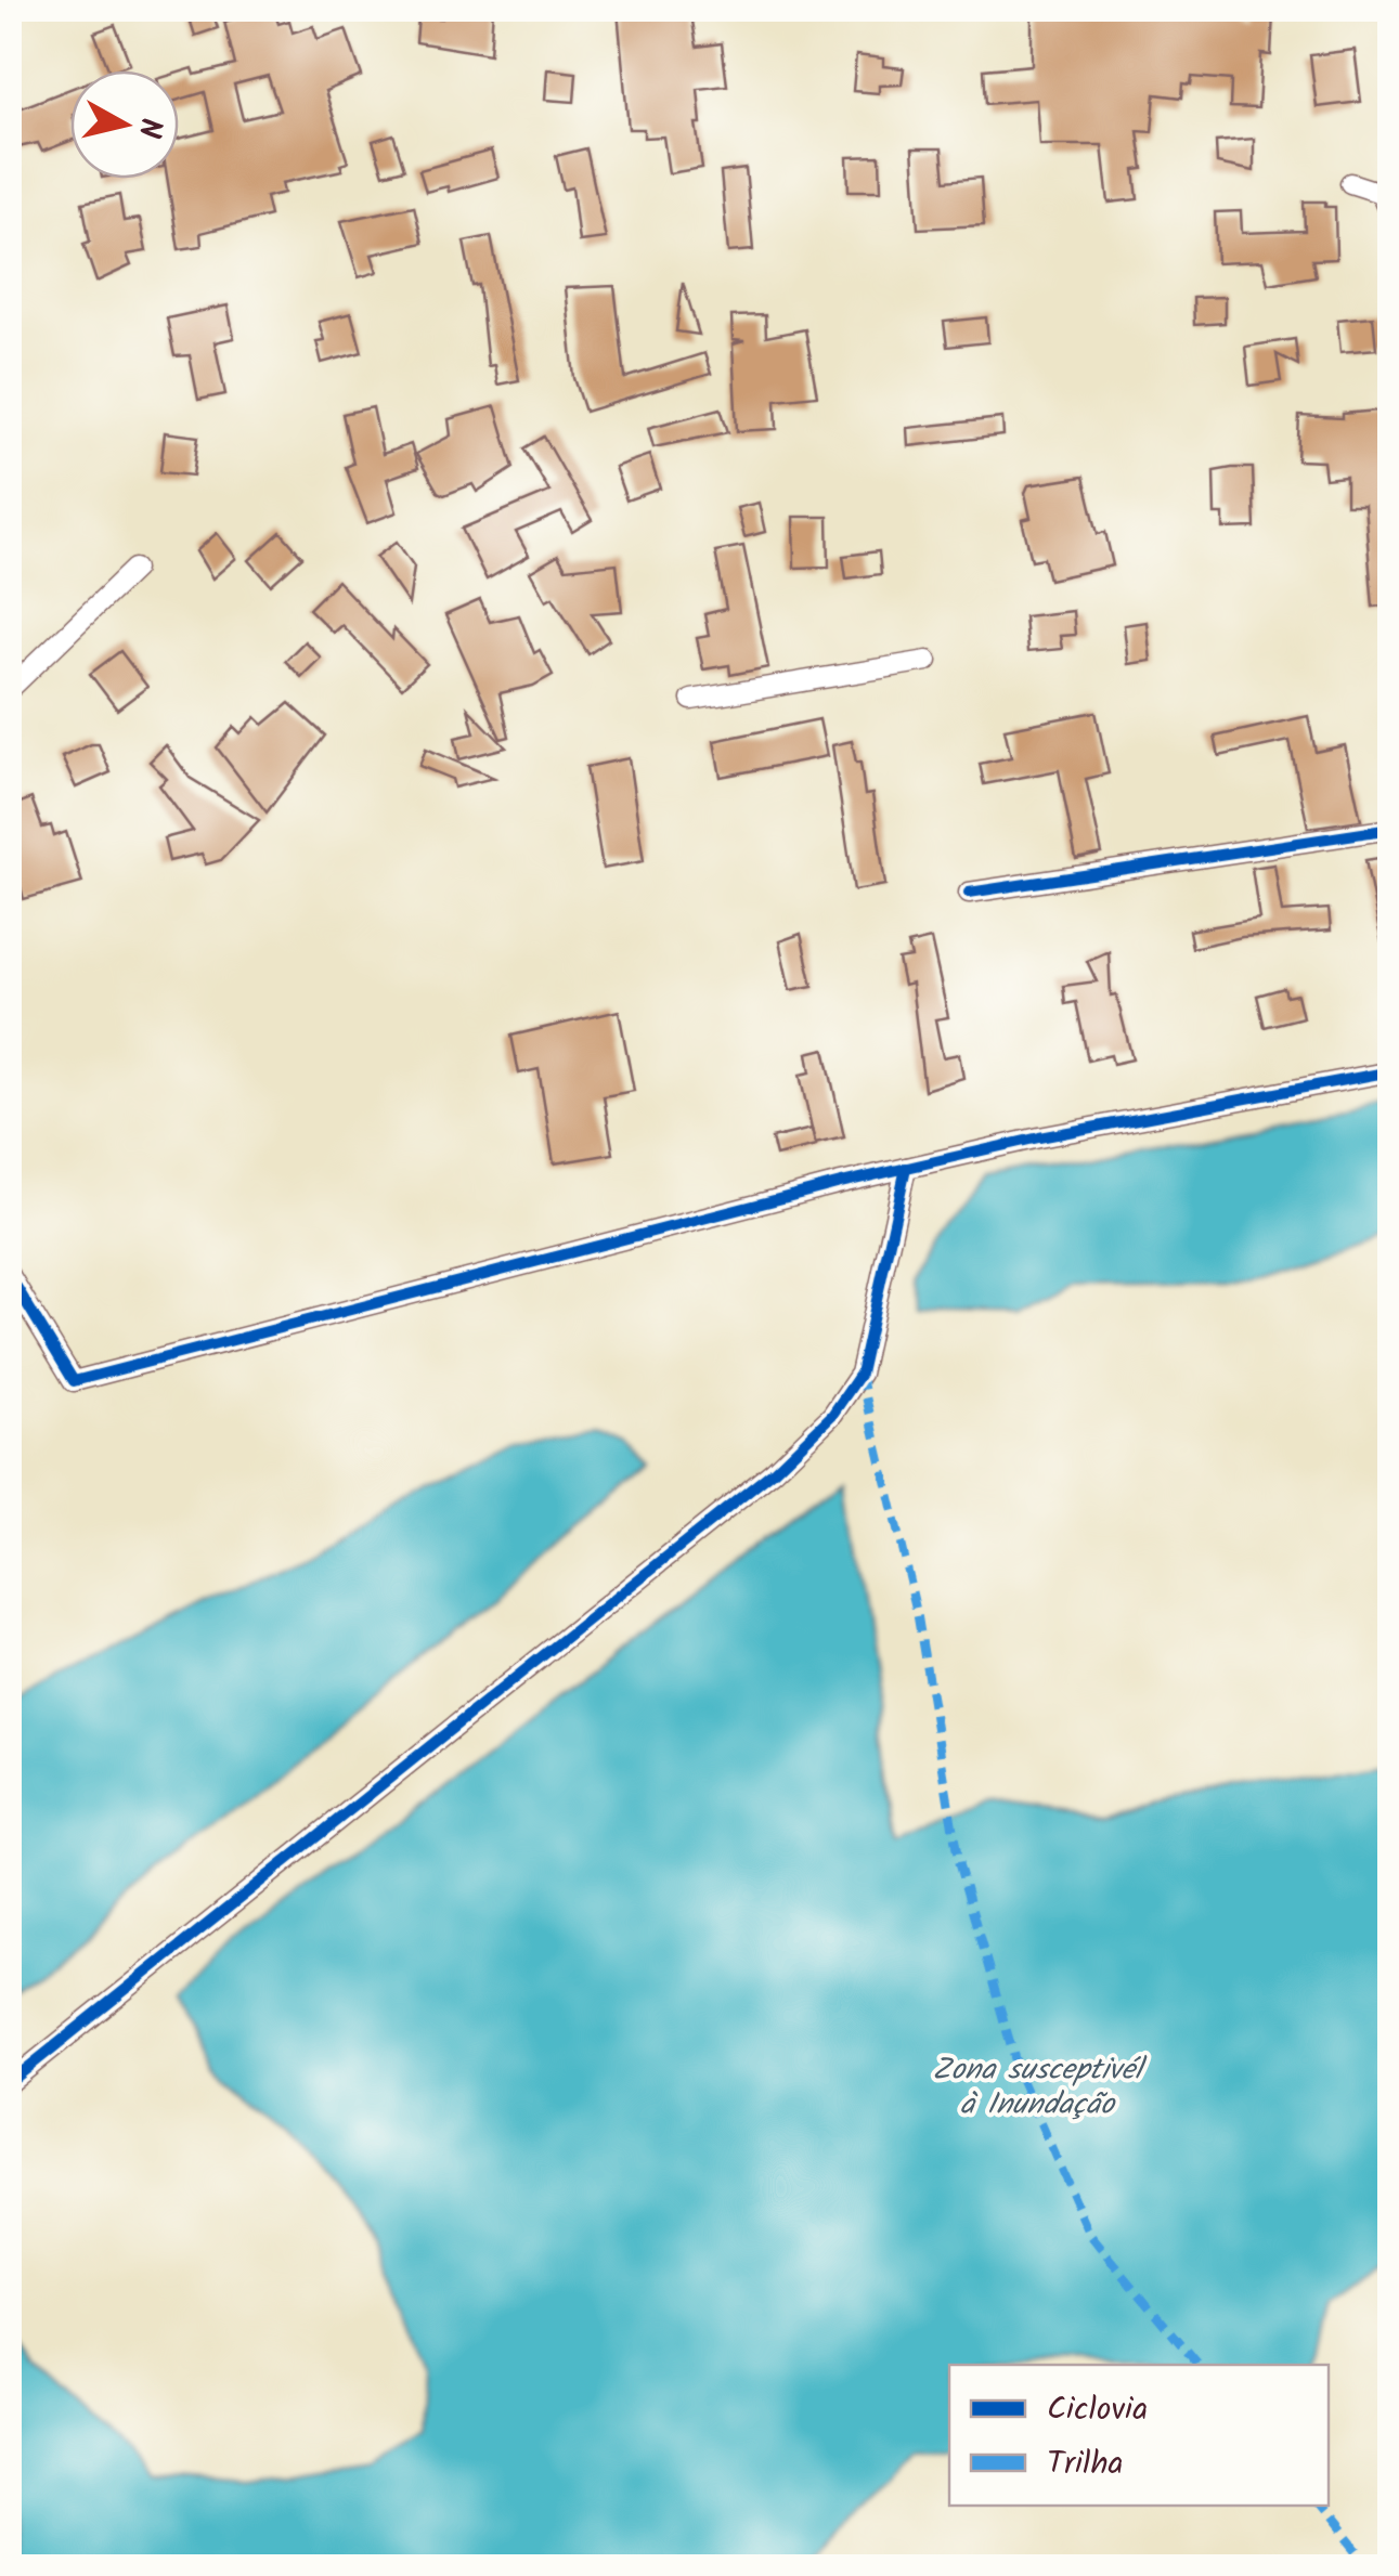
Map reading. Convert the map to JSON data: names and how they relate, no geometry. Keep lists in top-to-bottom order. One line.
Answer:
{"water":["Zona susceptivél à Inundação"],"legend":["Ciclovia","Trilha"],"north":"right"}
